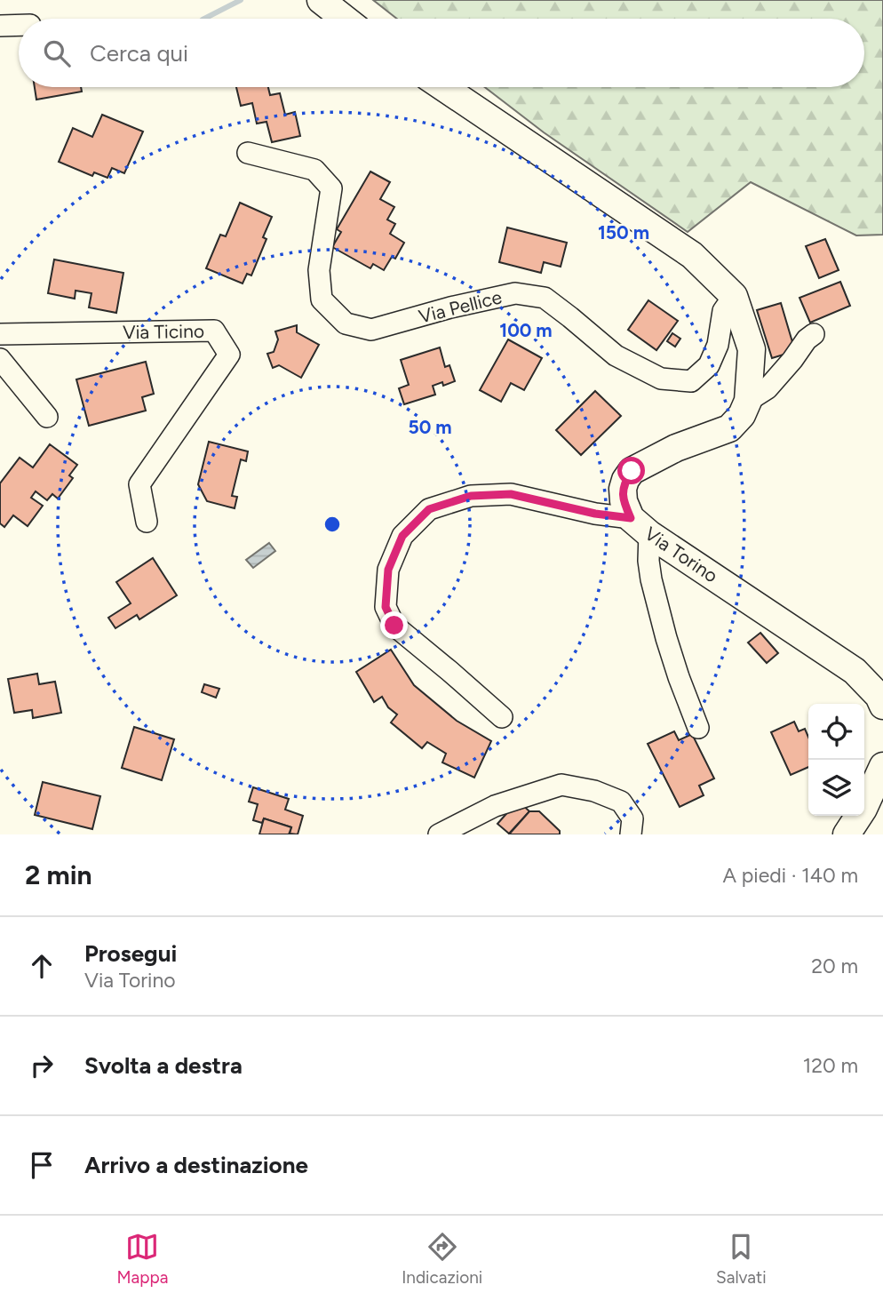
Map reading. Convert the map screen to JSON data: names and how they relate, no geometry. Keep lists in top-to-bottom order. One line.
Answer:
{"streets":{"main road":["Via Torino"],"street":["Via Pellice","Via Ticino"]},"crossings":[["Via Pellice","Via Torino"]],"page":{"search":"Cerca qui","heading":["2 min","A piedi · 140 m"],"list":[["Prosegui","Via Torino","20 m"],["Svolta a destra","120 m"],"Arrivo a destinazione"],"nav":["Mappa","Indicazioni","Salvati"]},"rings":["150 m","100 m","50 m"]}
